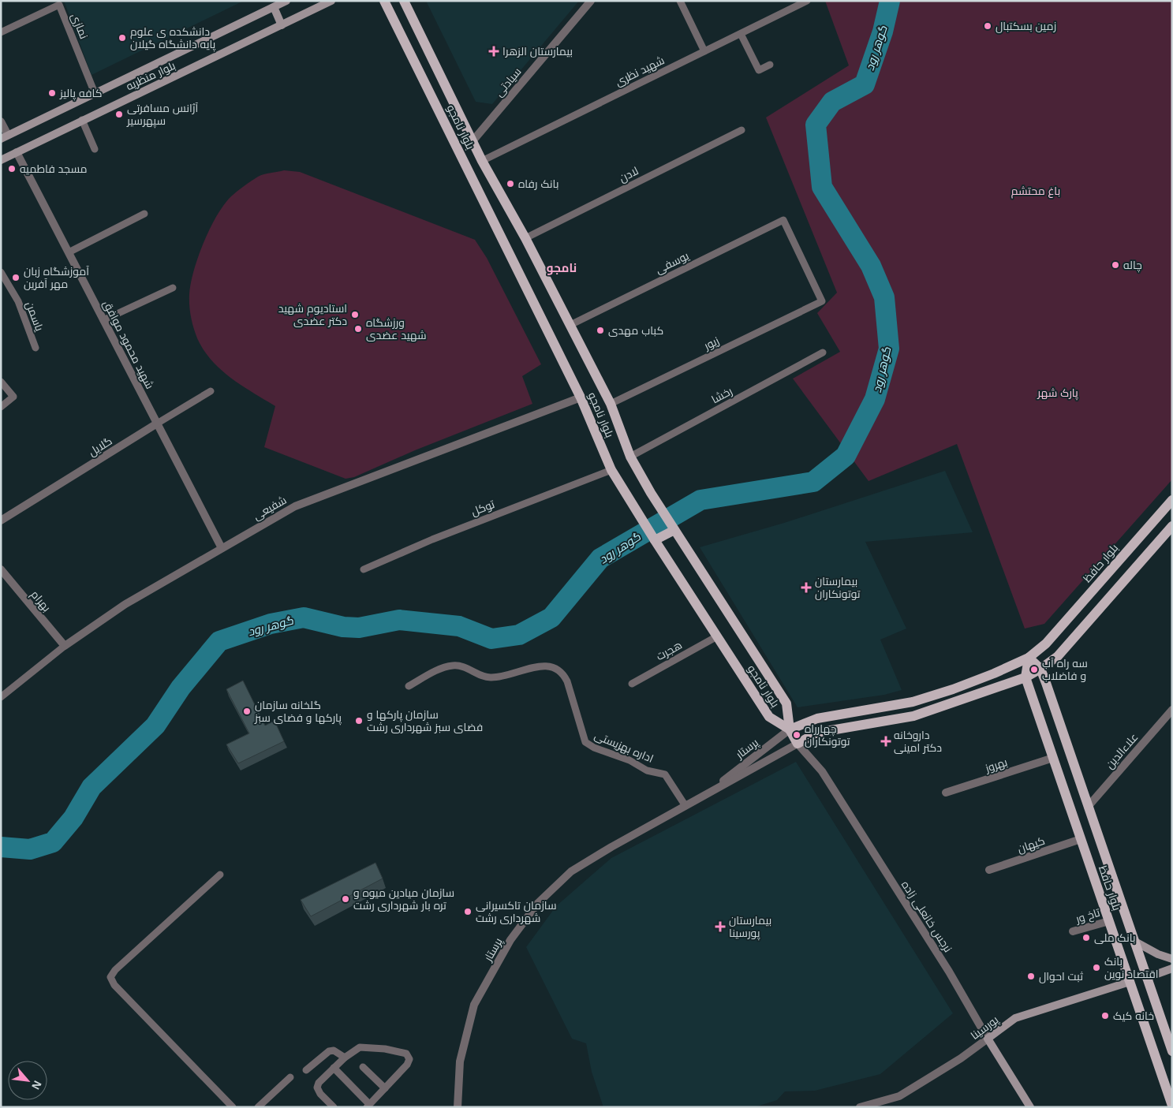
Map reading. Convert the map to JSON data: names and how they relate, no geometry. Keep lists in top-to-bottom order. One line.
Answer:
{"streets":{"main road":["بلوار منظریه","بلوار نامجو","بلوار حافظ","نرجس خانعلی زاده","پورسینا"],"street":["سیادتی","شهید محمود موافق","گلایل","شفیعی","بهرام","پرستار","علاءالدین","بهروز","کیهان","تاخ ور"],"lane":["نمازی","شهید نظری","لادن","یوسفی","یاسمن","زیور","رخشا","توکل","هجرت","اداره بهزیستی"]},"crossings":[["نمازی","بلوار منظریه"],["شهید نظری","بلوار نامجو"],["بلوار منظریه","شهید محمود موافق"],["سیادتی","بلوار نامجو"],["بلوار نامجو","لادن"],["بلوار نامجو","یوسفی"],["بلوار نامجو","زیور"],["بلوار نامجو","رخشا"],["بلوار نامجو","شفیعی"],["بلوار نامجو","توکل"],["بلوار نامجو","بلوار حافظ"],["بلوار نامجو","هجرت"],["بلوار نامجو","پرستار"],["یوسفی","زیور"],["شهید محمود موافق","گلایل"],["شهید محمود موافق","شفیعی"],["شفیعی","بهرام"],["بلوار حافظ","پرستار"],["بلوار حافظ","علاءالدین"],["بلوار حافظ","بهروز"],["بلوار حافظ","کیهان"],["بلوار حافظ","تاخ ور"],["بلوار حافظ","پورسینا"],["اداره بهزیستی","پرستار"],["پرستار","نرجس خانعلی زاده"],["نرجس خانعلی زاده","پورسینا"]],"districts":["نامجو"],"water":["گوهر رود"],"parks":["باغ محتشم","پارک شهر"],"places":{"other":["زمین بسکتبال","دانشکده ی علوم پایه دانشگاه گیلان","کافه پالیز","آژانس مسافرتی سپهرسیر","مسجد فاطمیه","بانک رفاه","چاله","آموزشگاه زبان مهر آفرین","استادیوم شهید دکتر عضدی","ورزشگاه شهید عضدی","کباب مهدی","سه راه آب و فاضلاب","گلخانه سازمان پارکها و فضای سبز","سازمان پارکها و فضای سبز شهرداری رشت","چهارراه توتونکاران","سازمان میادین میوه و تره بار شهرداری رشت","سازمان تاکسیرانی شهرداری رشت","بانک ملی","بانک اقتصاد نوین","ثبت احوال","خانه کیک"],"health":["بیمارستان الزهرا","بیمارستان توتونکاران","داروخانه دکتر امینی","بیمارستان پورسینا"]},"north":"bottom right"}
